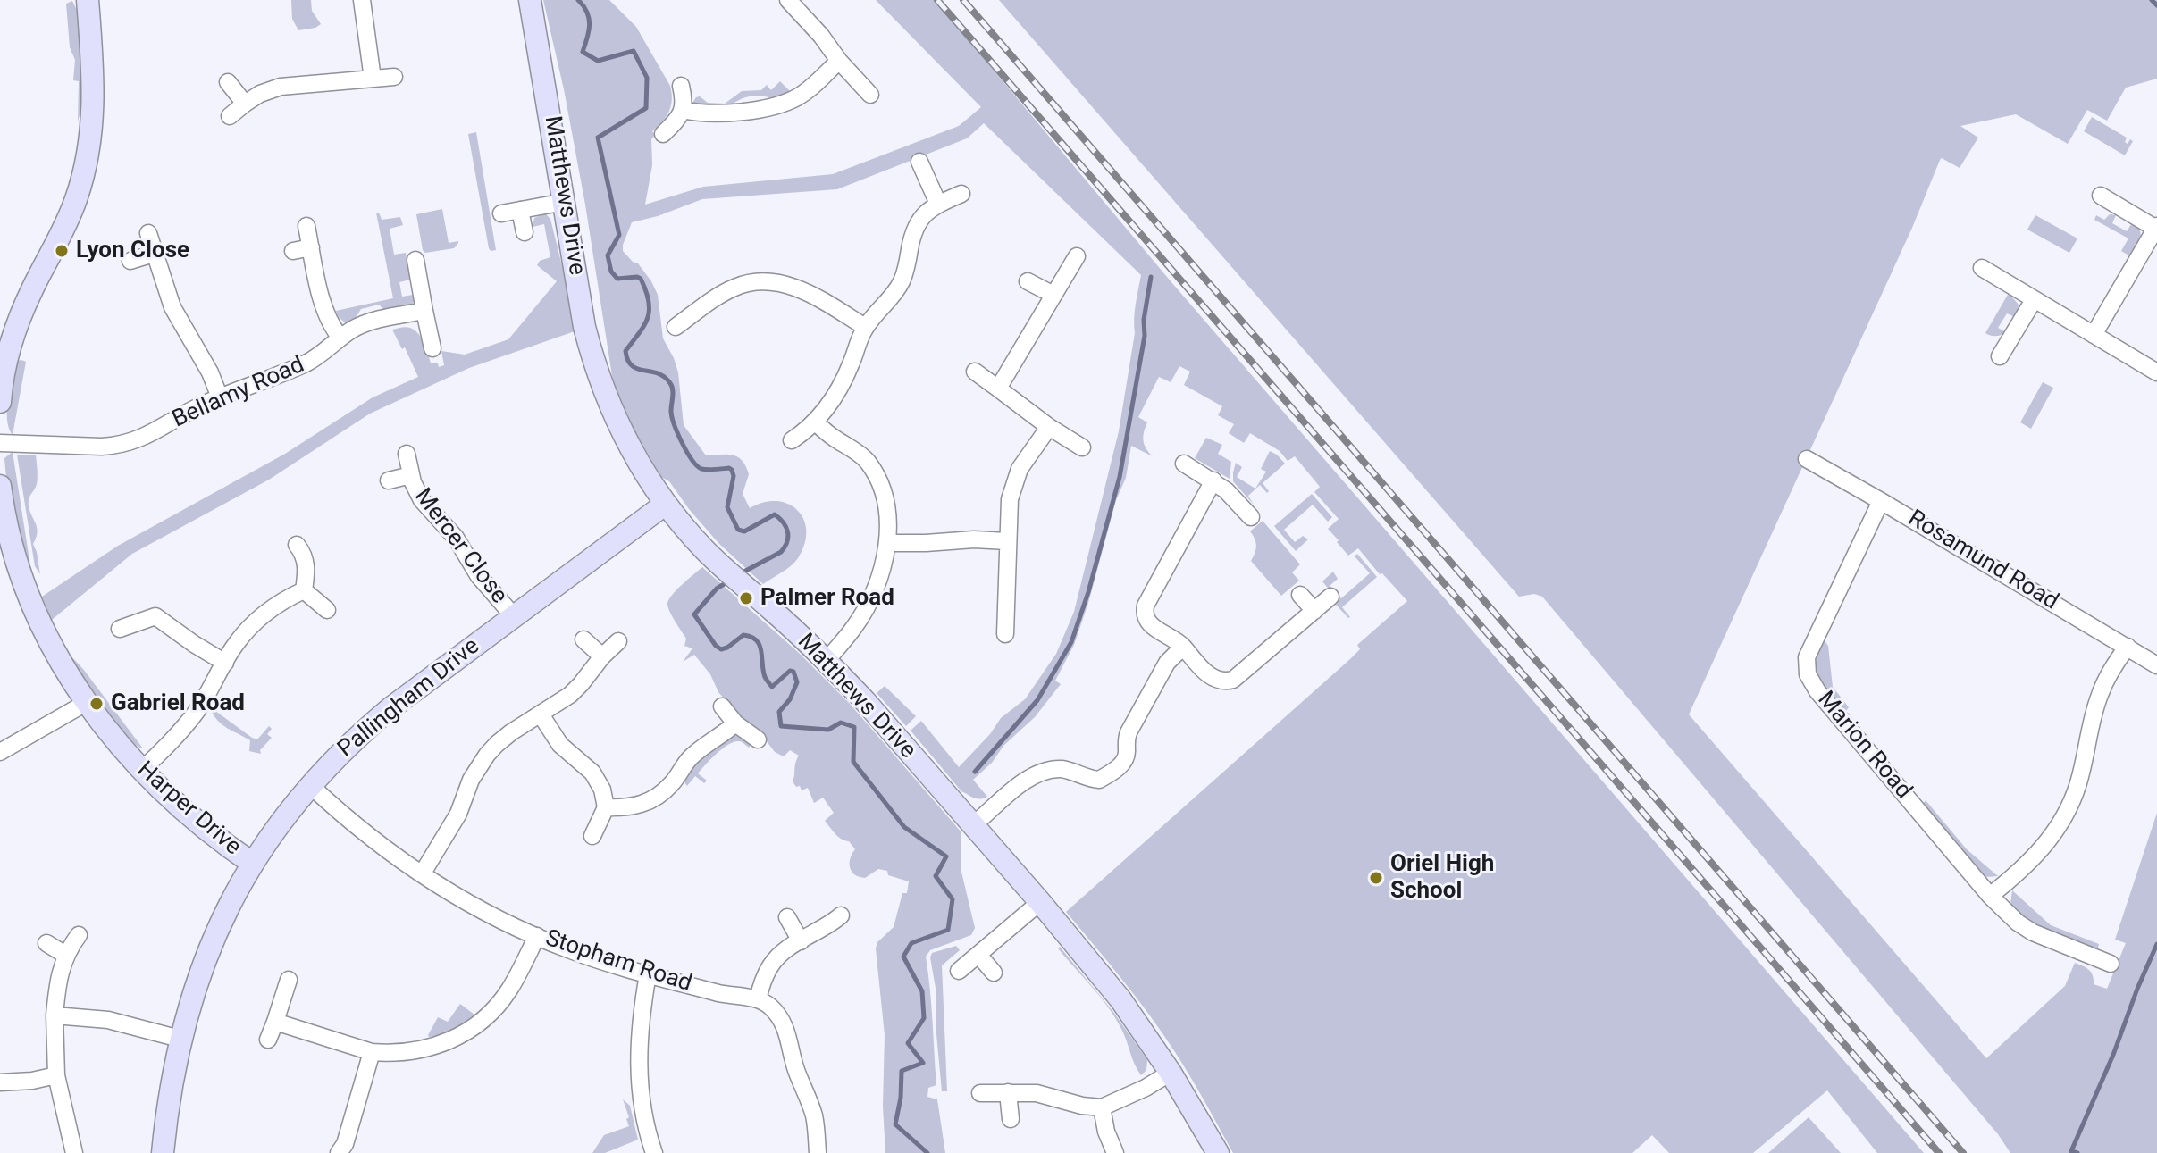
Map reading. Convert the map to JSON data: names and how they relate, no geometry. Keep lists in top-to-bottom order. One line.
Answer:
{"streets":{"street":["Matthews Drive","Bellamy Road","Mercer Close","Rosamund Road","Pallingham Drive","Marion Road","Harper Drive","Stopham Road"]},"crossings":[["Matthews Drive","Pallingham Drive"],["Mercer Close","Pallingham Drive"],["Rosamund Road","Marion Road"],["Pallingham Drive","Harper Drive"],["Pallingham Drive","Stopham Road"]],"places":["Lyon Close","Palmer Road","Gabriel Road","Oriel High School"]}
